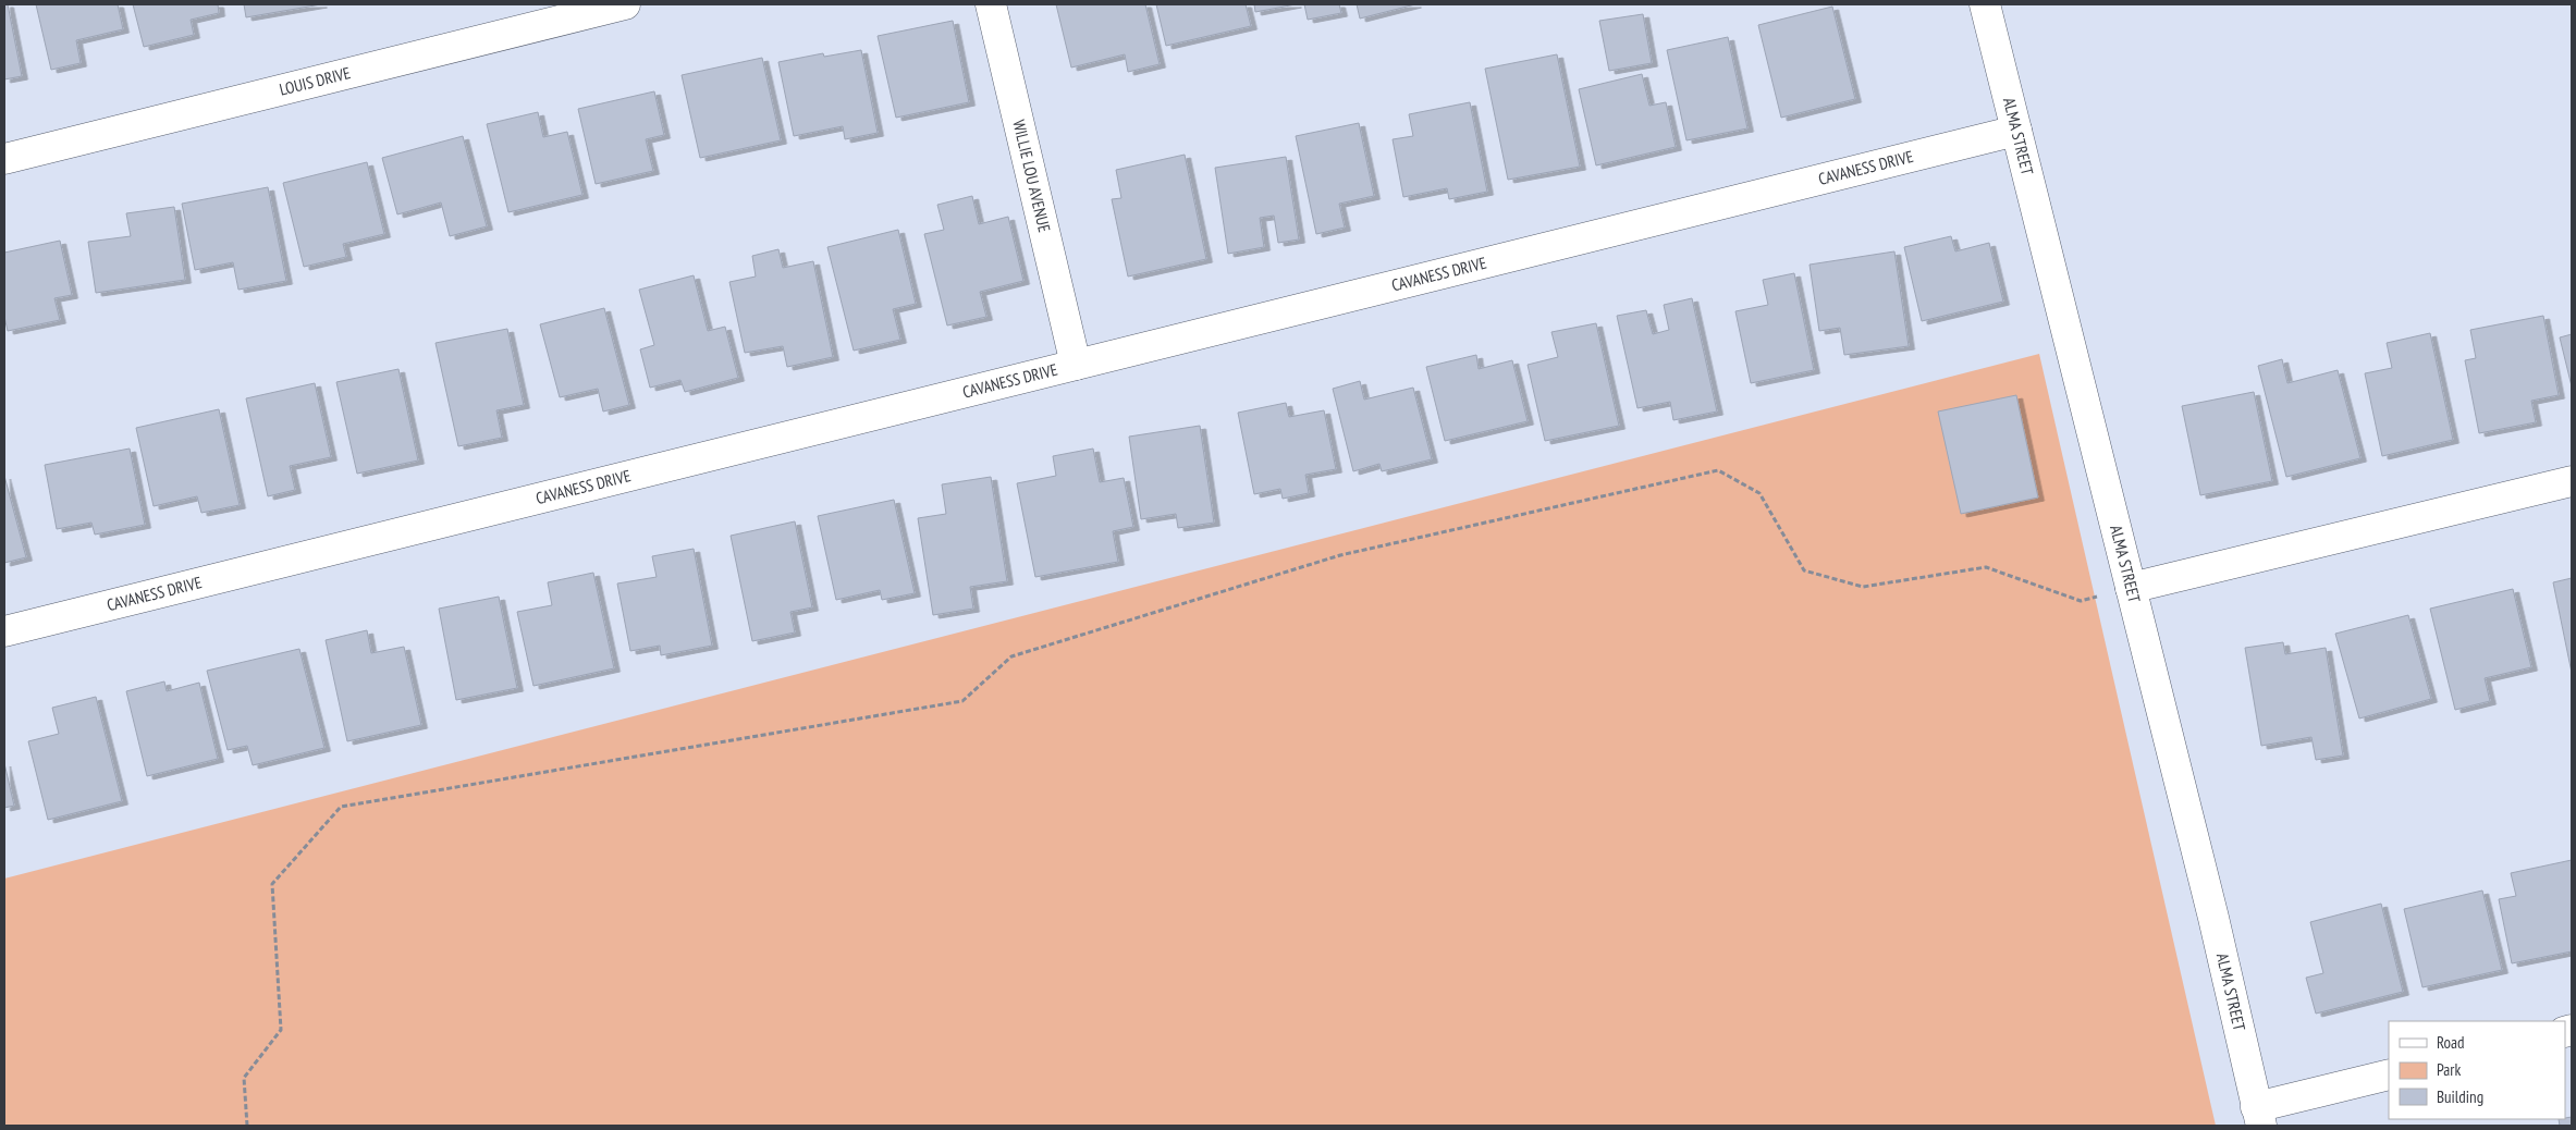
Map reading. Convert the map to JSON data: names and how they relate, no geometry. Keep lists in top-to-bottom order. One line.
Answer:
{"streets":{"street":["LOUIS DRIVE","ALMA STREET","CAVANESS DRIVE","WILLIE LOU AVENUE"]},"crossings":[["ALMA STREET","CAVANESS DRIVE"],["CAVANESS DRIVE","WILLIE LOU AVENUE"]],"legend":["Road","Park","Building"]}
